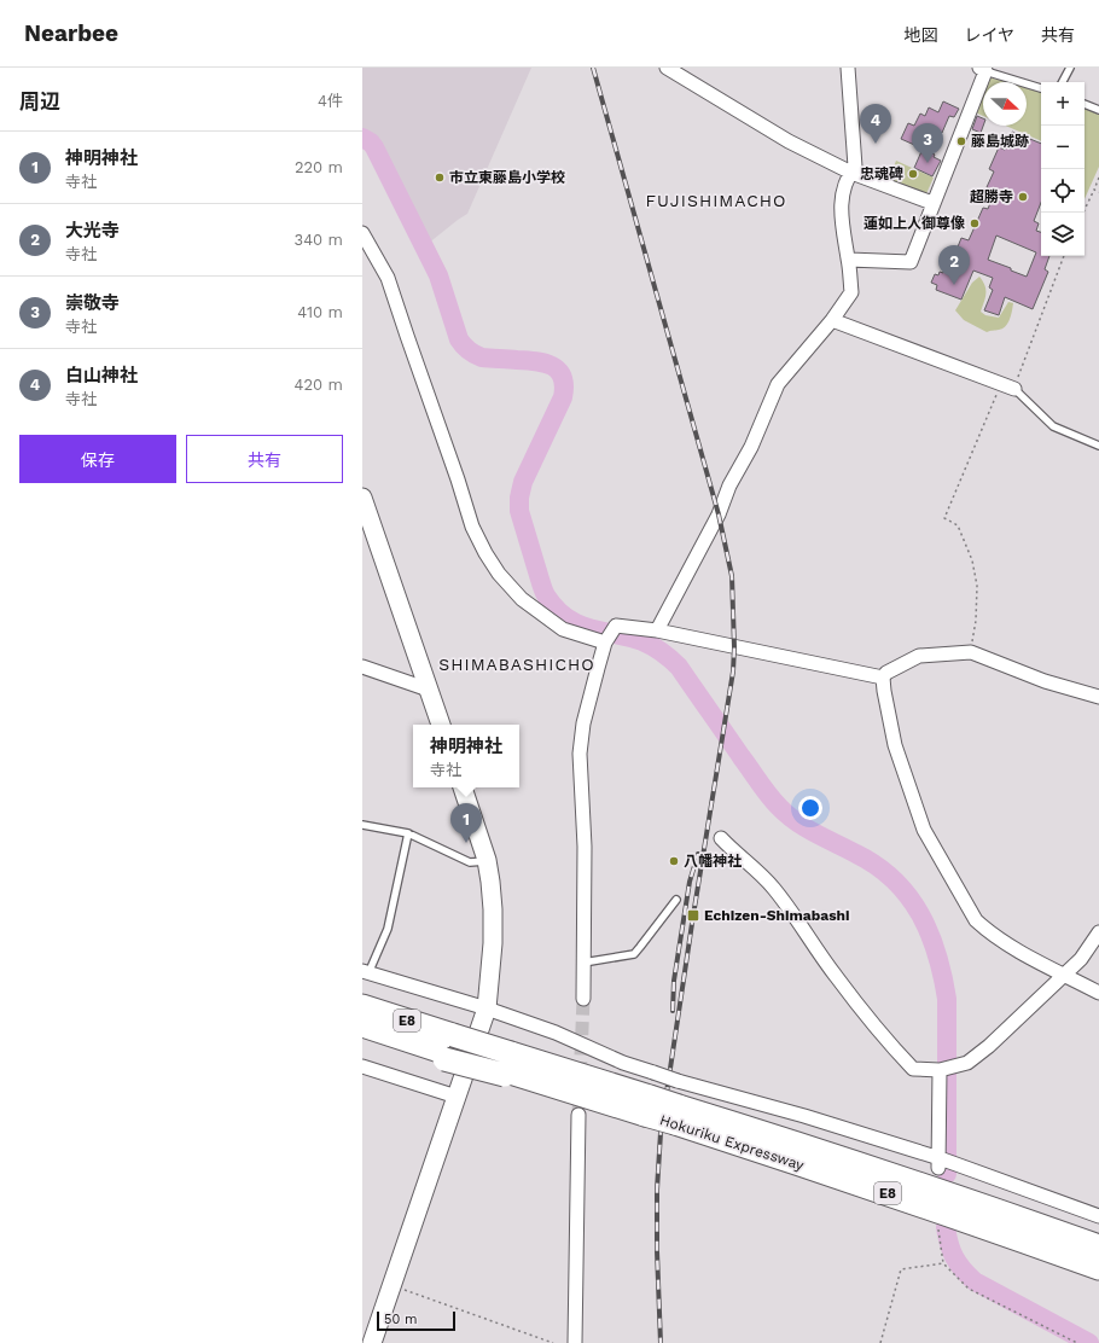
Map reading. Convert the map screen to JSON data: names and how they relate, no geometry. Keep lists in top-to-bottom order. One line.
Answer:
{"streets":{"highway":["E8","Hokuriku Expressway"]},"districts":["FUJISHIMACHO","SHIMABASHICHO"],"places":{"other":["藤島城跡","忠魂碑","市立東藤島小学校","超勝寺","蓮如上人御尊像","八幡神社"],"transit":["Echizen-Shimabashi"]},"scale_bar":"50 m","north":"right","page":{"header":"Nearbee","nav":["地図","レイヤ","共有"],"heading":["周辺","4件"],"map_buttons":["+","−"],"pins":["4","3","2","1"],"list":[{"mark":"1","name":"神明神社","note":"寺社","value":"220 m"},{"mark":"2","name":"大光寺","note":"寺社","value":"340 m"},{"mark":"3","name":"崇敬寺","note":"寺社","value":"410 m"},{"mark":"4","name":"白山神社","note":"寺社","value":"420 m"}],"buttons":["保存","共有"],"popup":["神明神社","寺社"],"scale":"50 m"}}
